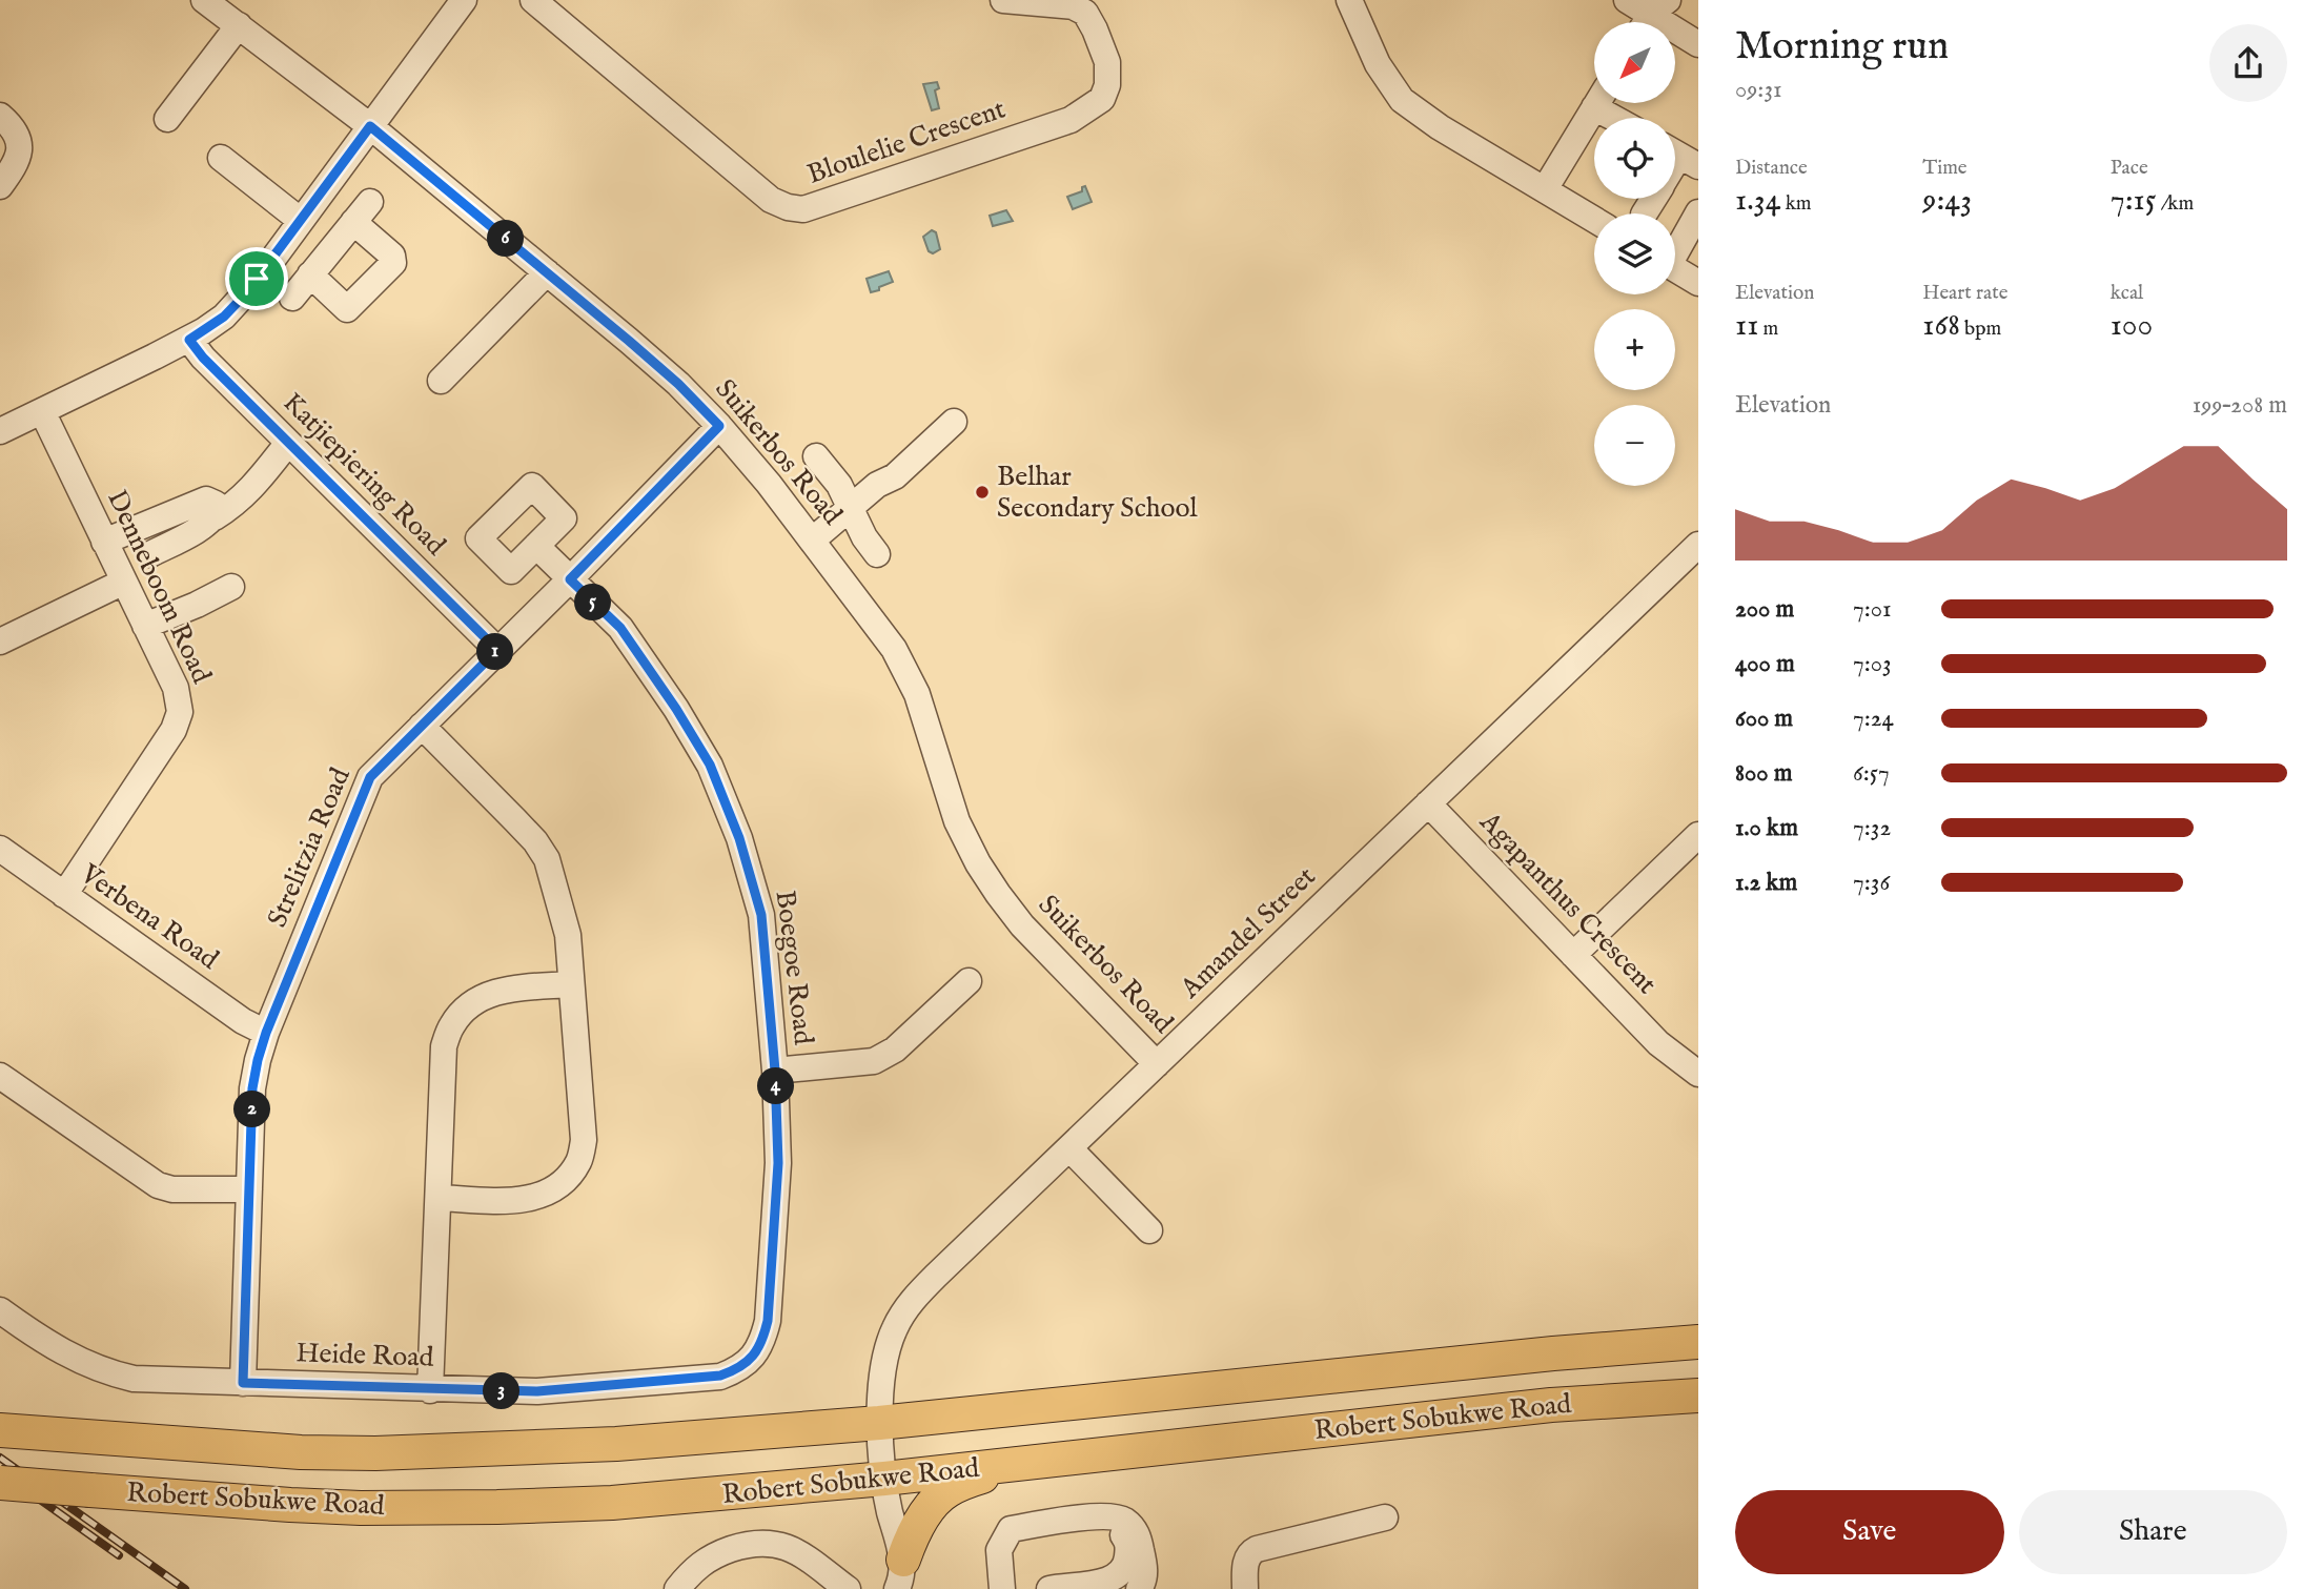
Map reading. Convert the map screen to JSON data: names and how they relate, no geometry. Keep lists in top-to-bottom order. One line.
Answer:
{"streets":{"main road":["Robert Sobukwe Road"],"street":["Bloulelie Crescent","Suikerbos Road","Katjiepiering Road","Denneboom Road","Strelitzia Road","Agapanthus Crescent","Verbena Road","Amandel Street","Boegoe Road","Heide Road"]},"crossings":[["Suikerbos Road","Strelitzia Road"],["Suikerbos Road","Amandel Street"],["Katjiepiering Road","Strelitzia Road"],["Denneboom Road","Verbena Road"],["Strelitzia Road","Verbena Road"],["Strelitzia Road","Boegoe Road"],["Strelitzia Road","Heide Road"],["Agapanthus Crescent","Amandel Street"],["Amandel Street","Robert Sobukwe Road"],["Boegoe Road","Heide Road"]],"places":["Belhar Secondary School"],"north":"bottom left","page":{"heading":["Morning run","09:31"],"map_buttons":["+","−"],"stats":[["Distance","1.34 km"],["Time","9:43"],["Pace","7:15 /km"],["Elevation","11 m"],["Heart rate","168 bpm"],["kcal","100"]],"pins":["6","5","1","4","2","3"],"chart":["Elevation","199–208 m"],"list":[{"name":"200 m","note":"7:01"},{"name":"400 m","note":"7:03"},{"name":"600 m","note":"7:24"},{"name":"800 m","note":"6:57"},{"name":"1.0 km","note":"7:32"},{"name":"1.2 km","note":"7:36"}],"buttons":["Save","Share"]}}
